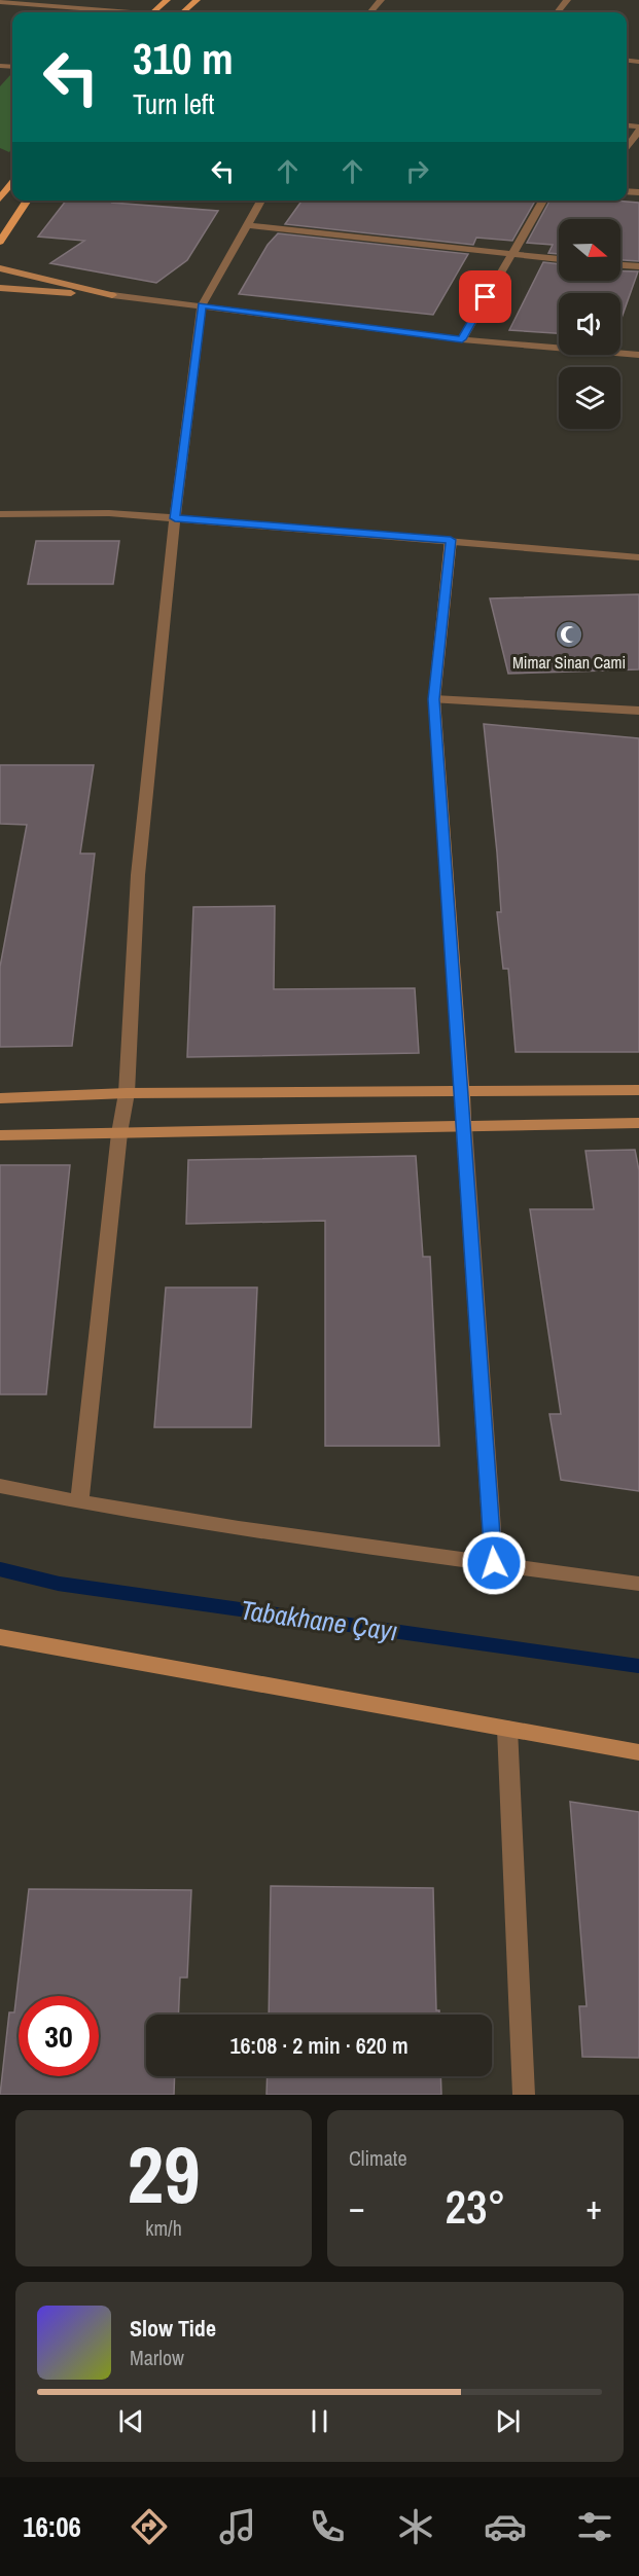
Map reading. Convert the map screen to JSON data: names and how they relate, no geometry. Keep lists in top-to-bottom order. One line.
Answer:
{"water":["Tabakhane Çayı"],"places":{"mosque":["Mimar Sinan Cami"]},"north":"right","page":{"turn":["310 m","Turn left"],"limit":"30","trip":"16:08 · 2 min · 620 m","tile":[["29","km/h"],"Climate"],"heat":["−","23°","+"],"song":["Slow Tide","Marlow"],"tabs":"16:06"}}
